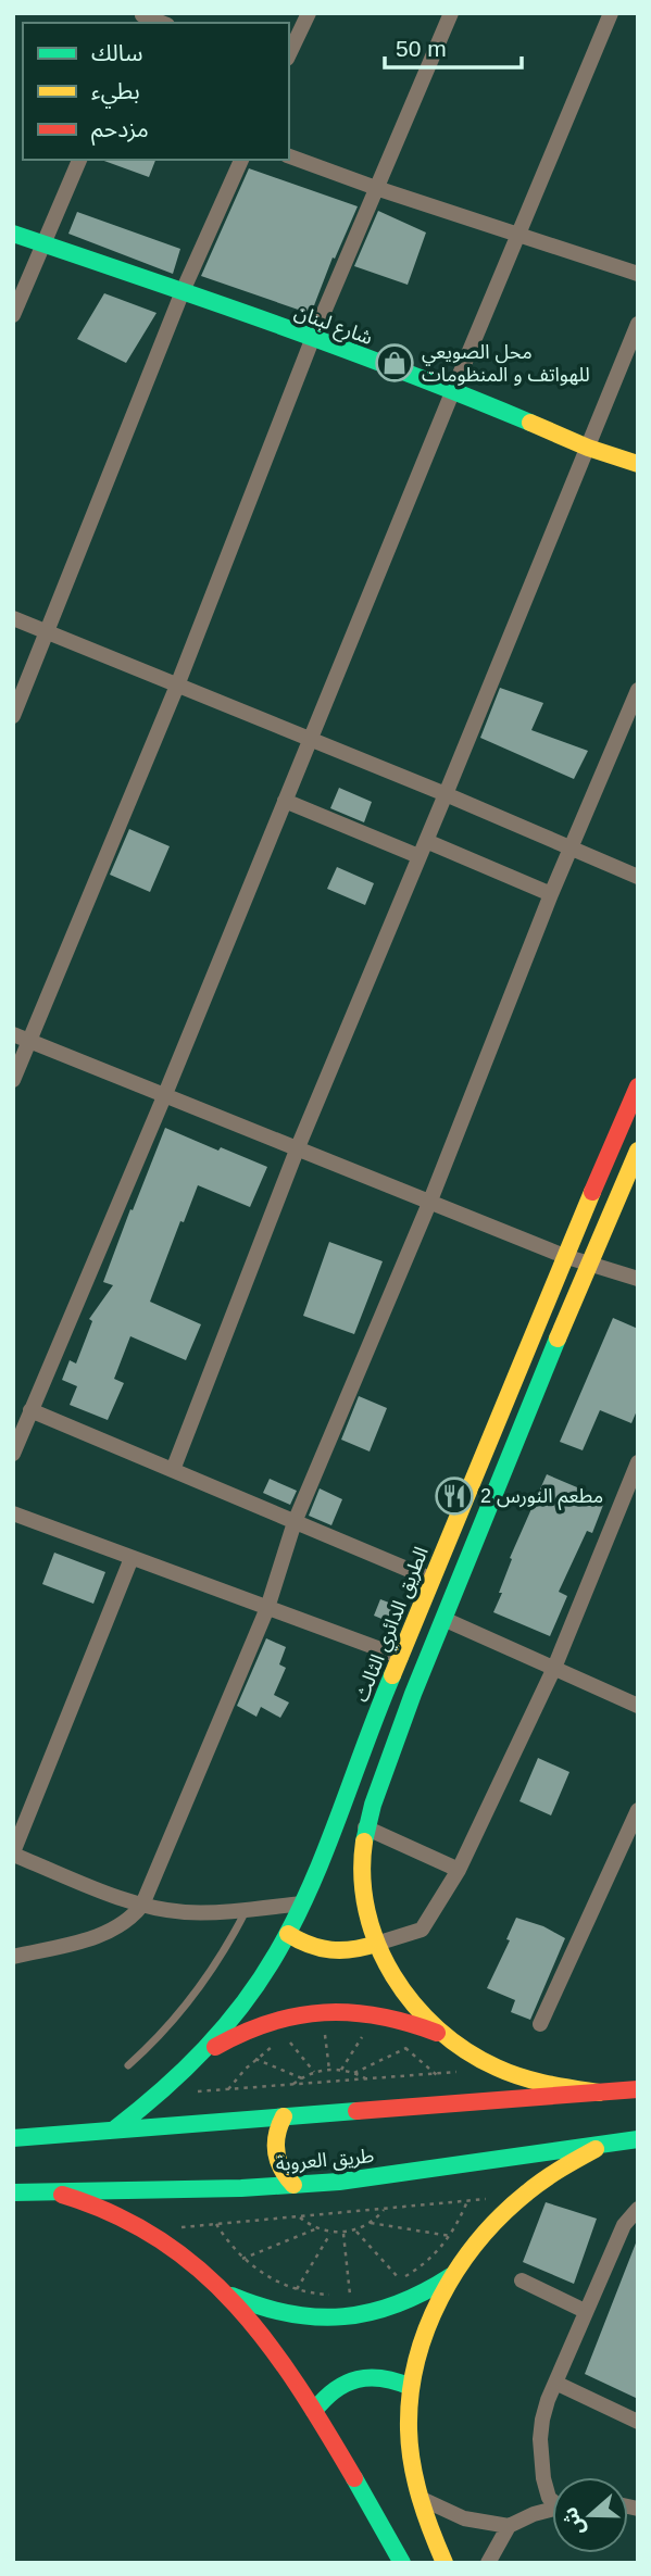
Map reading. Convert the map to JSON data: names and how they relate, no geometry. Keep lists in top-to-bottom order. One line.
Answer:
{"streets":{"main road":["شارع لبنان","الطريق الدائري الثالث","طريق العروبة"]},"places":{"shop":["محل الصويعي للهواتف و المنظومات"],"restaurant":["مطعم النورس 2"]},"legend":["سالك","بطيء","مزدحم"],"scale_bar":"50 m","north":"left"}
